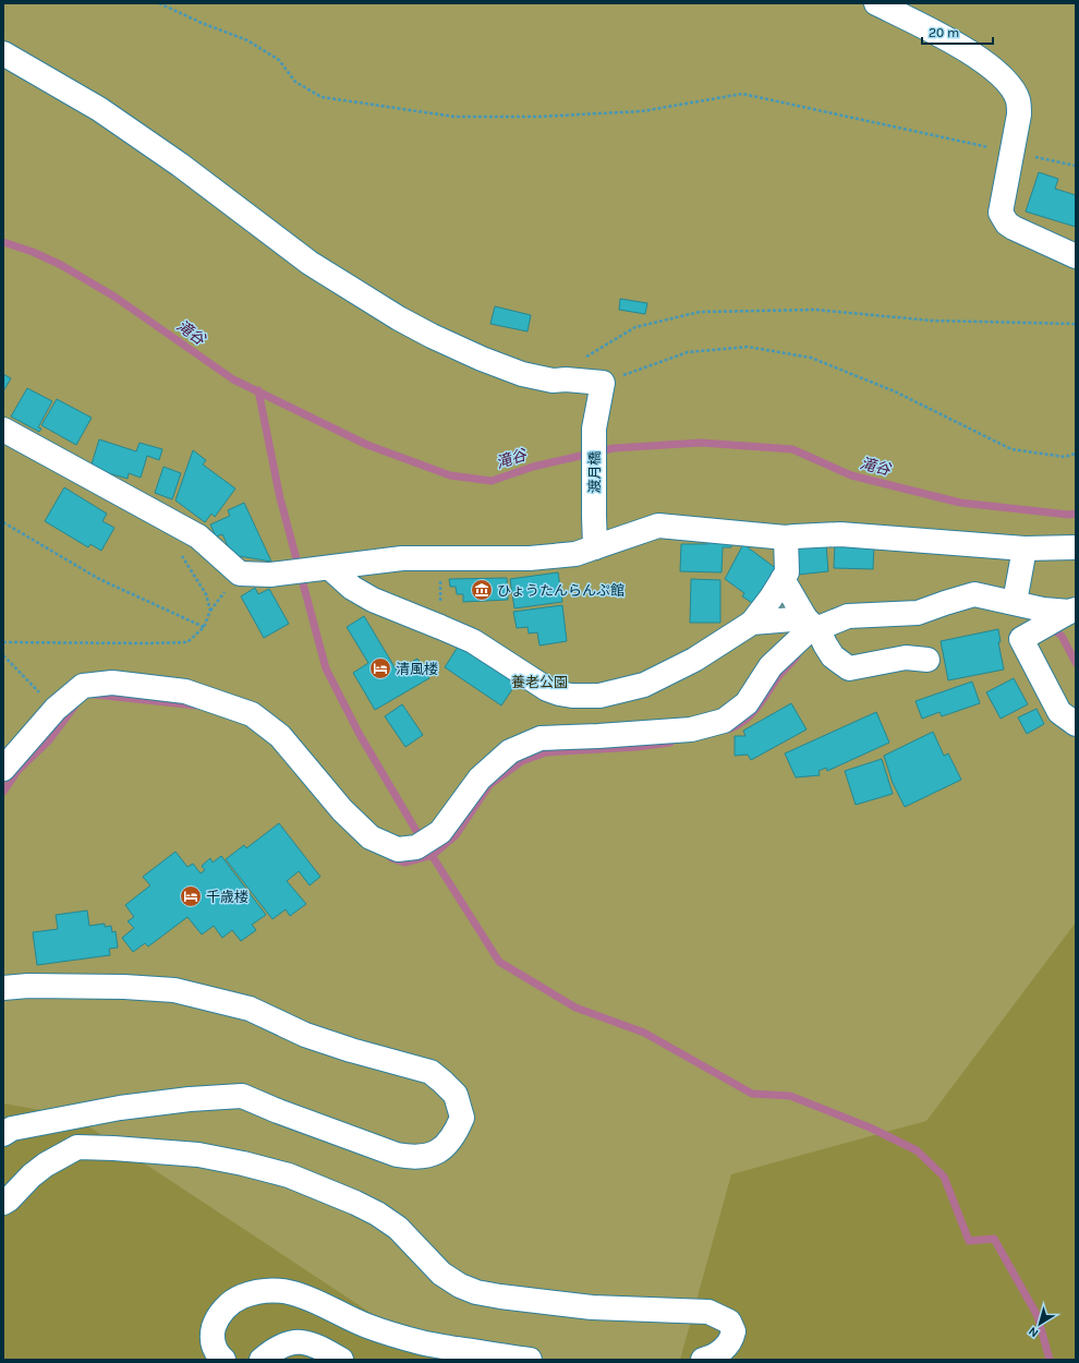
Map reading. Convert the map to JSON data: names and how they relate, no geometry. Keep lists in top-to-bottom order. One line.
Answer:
{"streets":{"street":["渡月橋"]},"water":["滝谷"],"parks":["養老公園"],"places":{"museum":["ひょうたんらんぷ館"],"hotel":["清風楼","千歳楼"]},"scale_bar":"20 m","north":"bottom left"}
